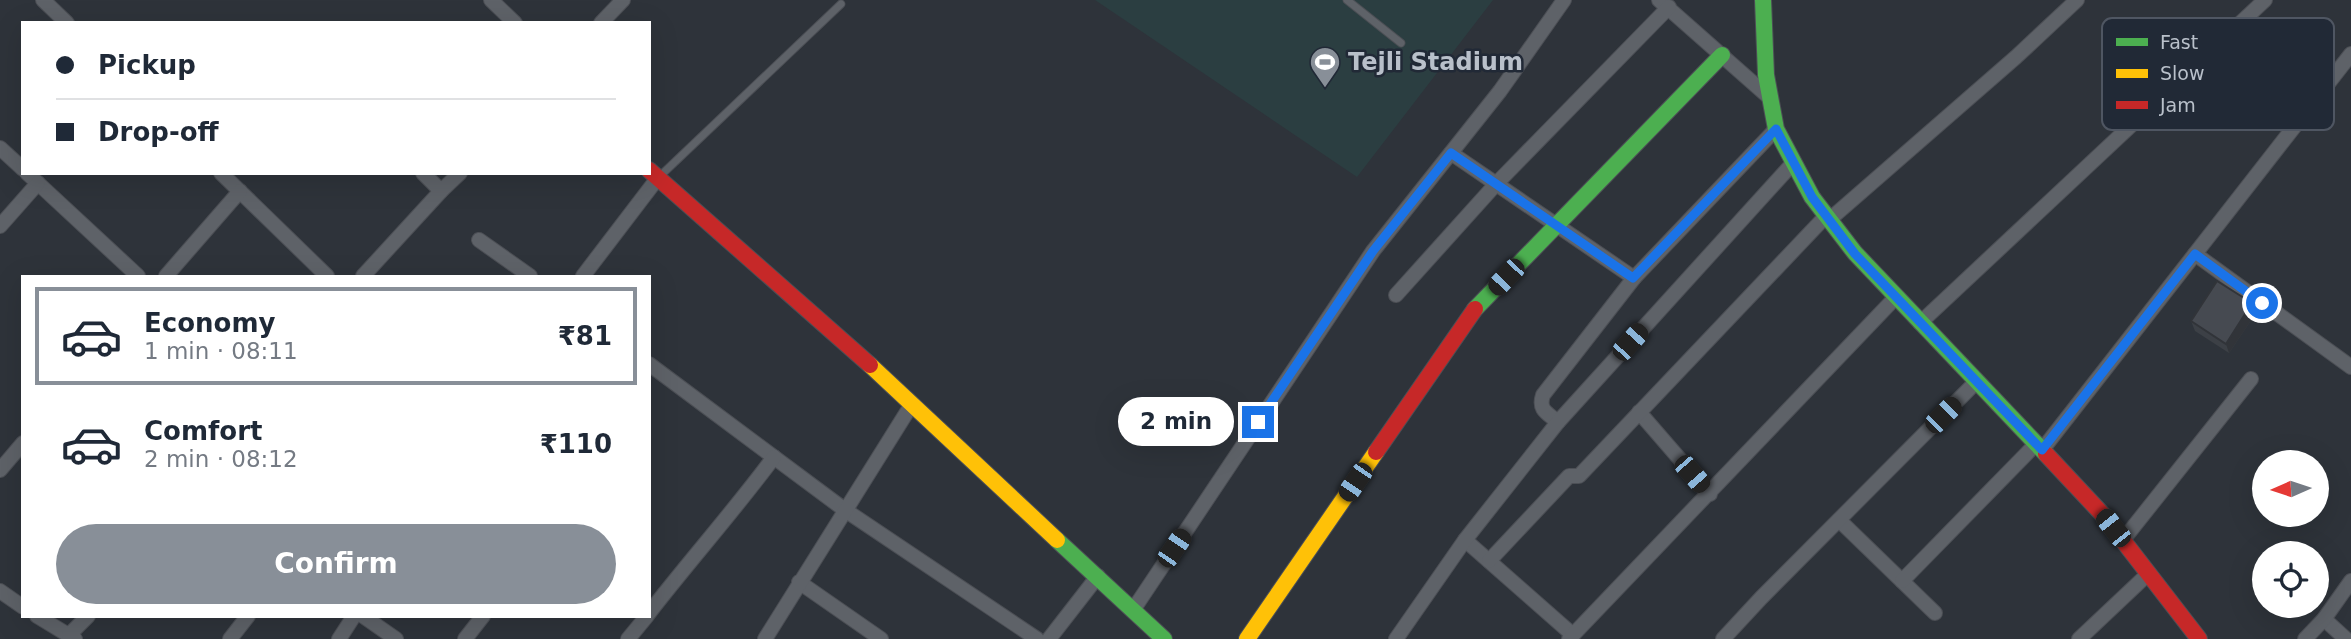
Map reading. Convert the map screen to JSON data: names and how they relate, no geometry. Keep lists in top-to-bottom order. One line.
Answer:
{"places":{"sports":["Tejli Stadium"]},"legend":["Fast","Slow","Jam"],"north":"left","page":{"banner":["Pickup","Drop-off"],"list":[{"name":"Economy","note":"1 min · 08:11","value":"₹81"},{"name":"Comfort","note":"2 min · 08:12","value":"₹110"}],"bubble":"2 min","buttons":"Confirm"}}
